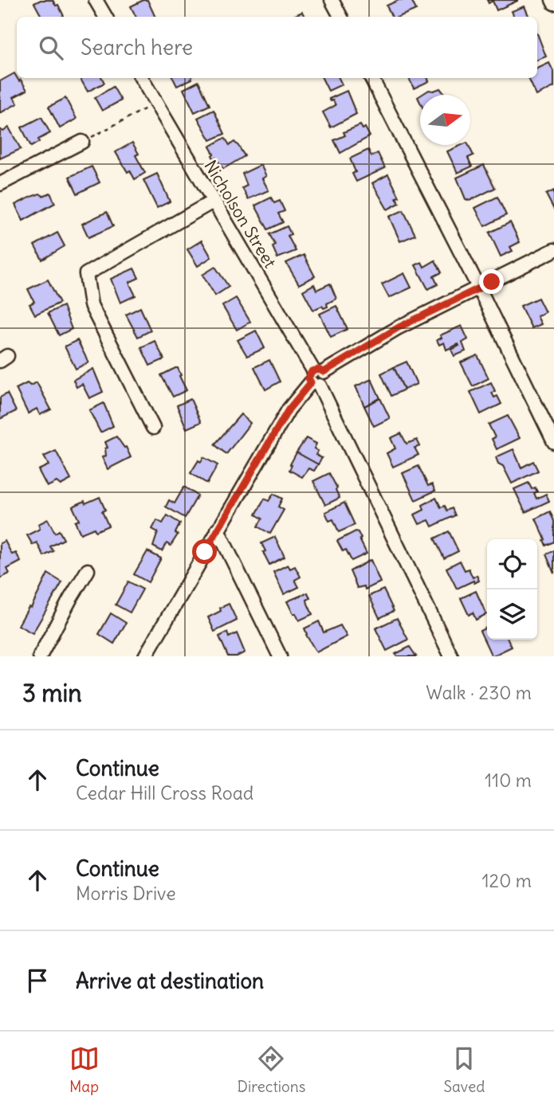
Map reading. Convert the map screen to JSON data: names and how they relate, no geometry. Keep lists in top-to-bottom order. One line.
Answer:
{"streets":{"street":["Nicholson Street"]},"north":"right","page":{"search":"Search here","heading":["3 min","Walk · 230 m"],"list":[["Continue","Cedar Hill Cross Road","110 m"],["Continue","Morris Drive","120 m"],"Arrive at destination"],"nav":["Map","Directions","Saved"]}}
